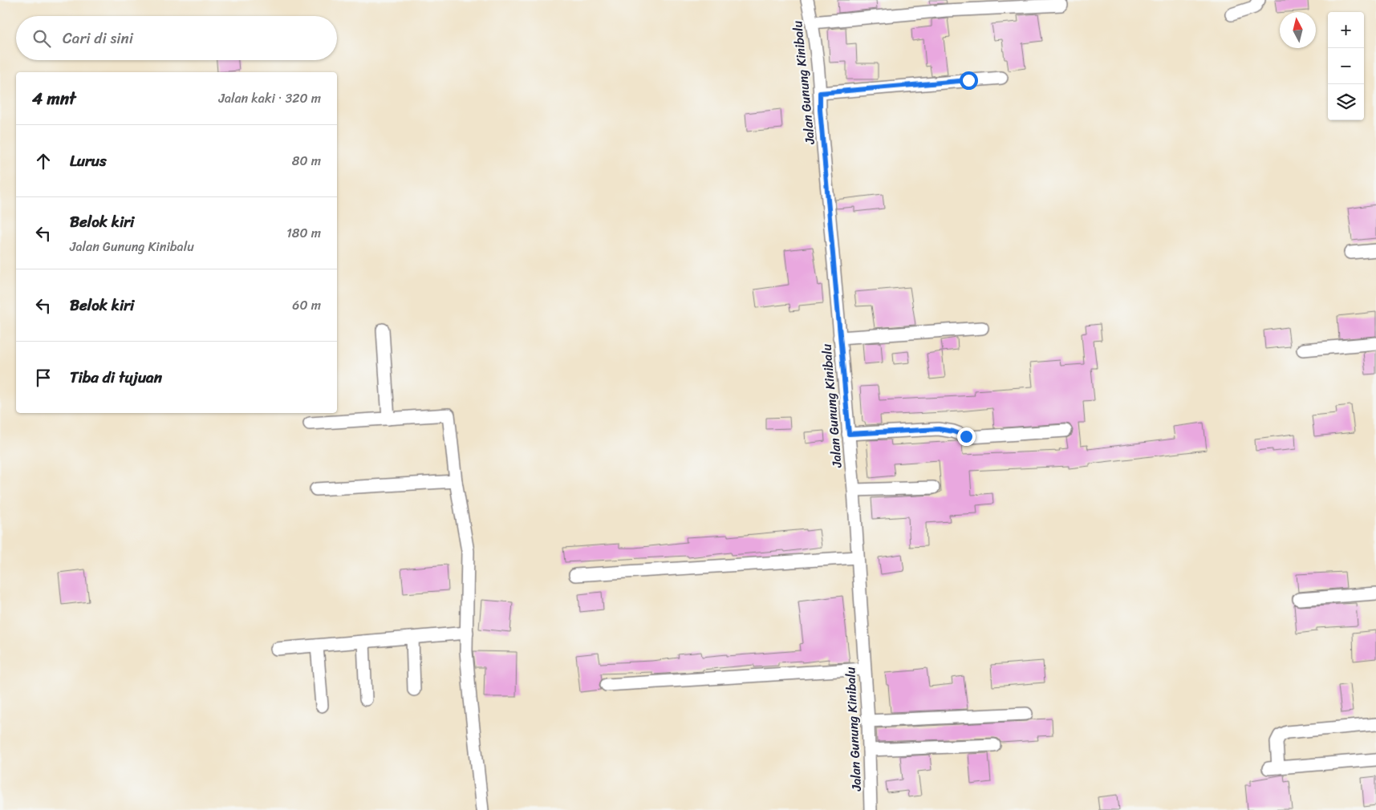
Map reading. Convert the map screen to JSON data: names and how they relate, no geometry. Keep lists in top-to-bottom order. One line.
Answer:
{"streets":{"street":["Jalan Gunung Kinibalu"]},"north":"top","page":{"map_buttons":["+","−"],"search":"Cari di sini","heading":["4 mnt","Jalan kaki · 320 m"],"list":[["Lurus","80 m"],["Belok kiri","Jalan Gunung Kinibalu","180 m"],["Belok kiri","60 m"],"Tiba di tujuan"]}}
